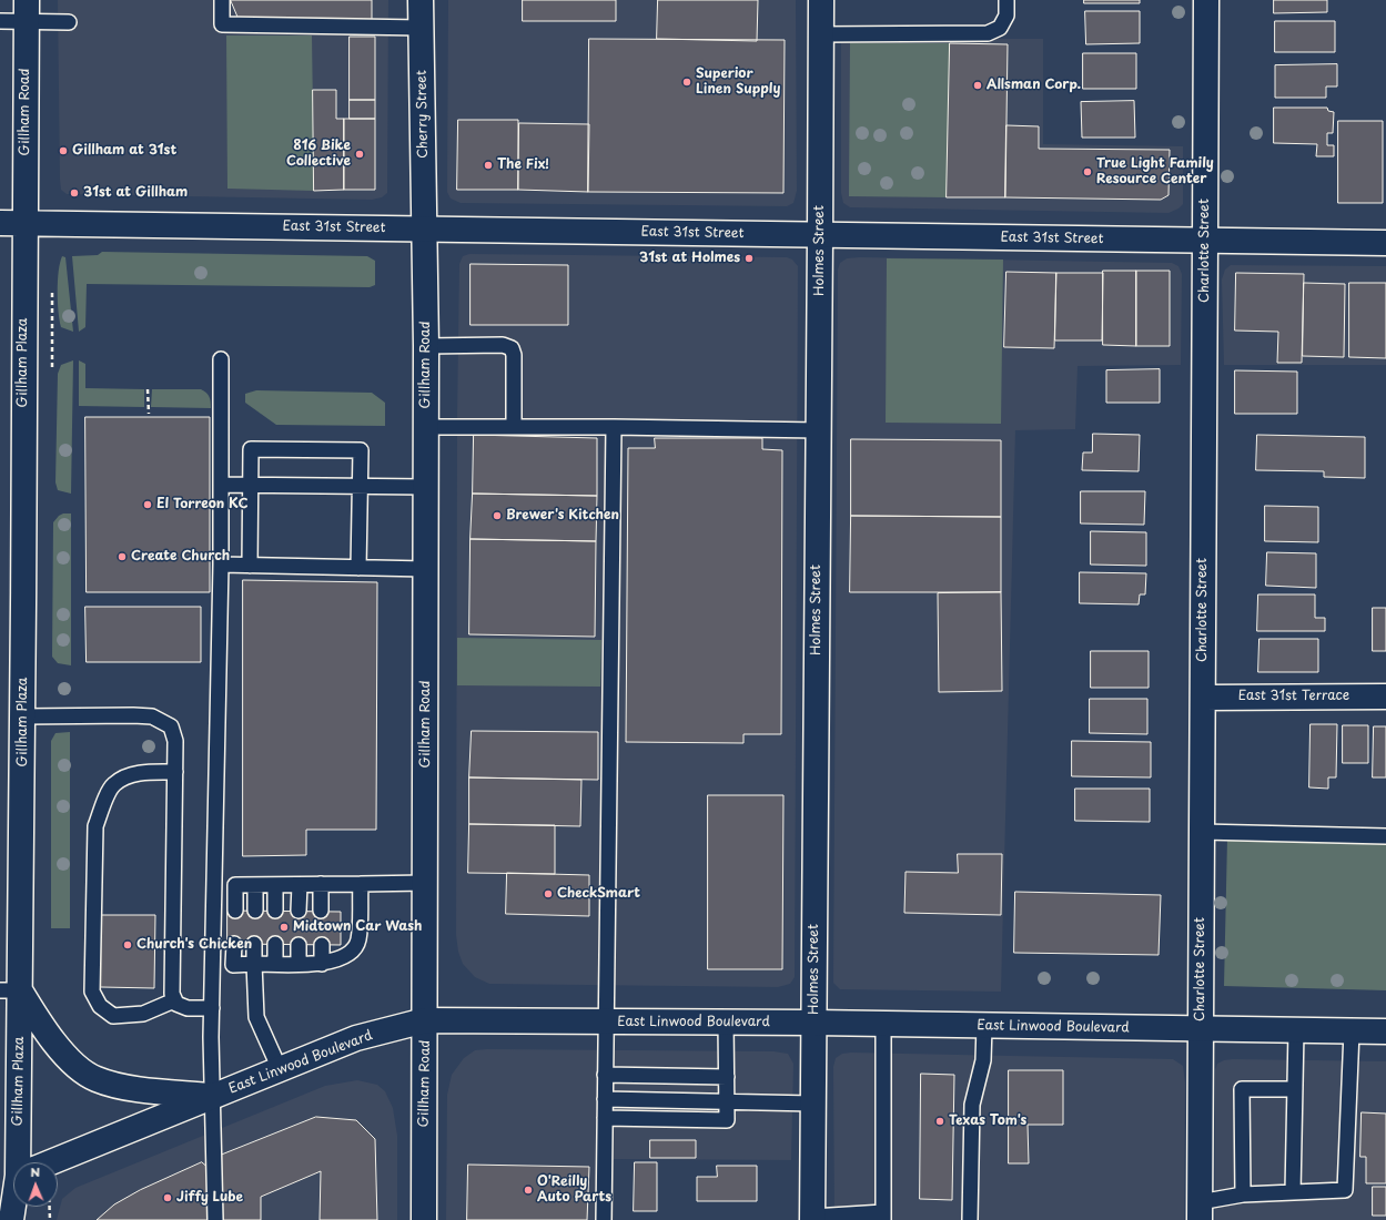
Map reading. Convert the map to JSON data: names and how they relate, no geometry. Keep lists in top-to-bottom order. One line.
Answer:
{"streets":{"main road":["Gillham Road","Cherry Street","East 31st Street","Holmes Street","Charlotte Street","Gillham Plaza","East 31st Terrace","East Linwood Boulevard"]},"crossings":[["Gillham Road","Cherry Street"],["Gillham Road","East 31st Street"],["Gillham Road","Gillham Plaza"],["Gillham Road","East Linwood Boulevard"],["Cherry Street","East 31st Street"],["East 31st Street","Holmes Street"],["East 31st Street","Charlotte Street"],["East 31st Street","Gillham Plaza"],["Holmes Street","East Linwood Boulevard"],["Charlotte Street","East 31st Terrace"],["Charlotte Street","East Linwood Boulevard"]],"places":["Superior Linen Supply","Allsman Corp.","Gillham at 31st","816 Bike Collective","The Fix!","True Light Family Resource Center","31st at Gillham","31st at Holmes","El Torreon KC","Brewer's Kitchen","Create Church","CheckSmart","Midtown Car Wash","Church's Chicken","Texas Tom's","O'Reilly Auto Parts","Jiffy Lube"],"north":"top"}
